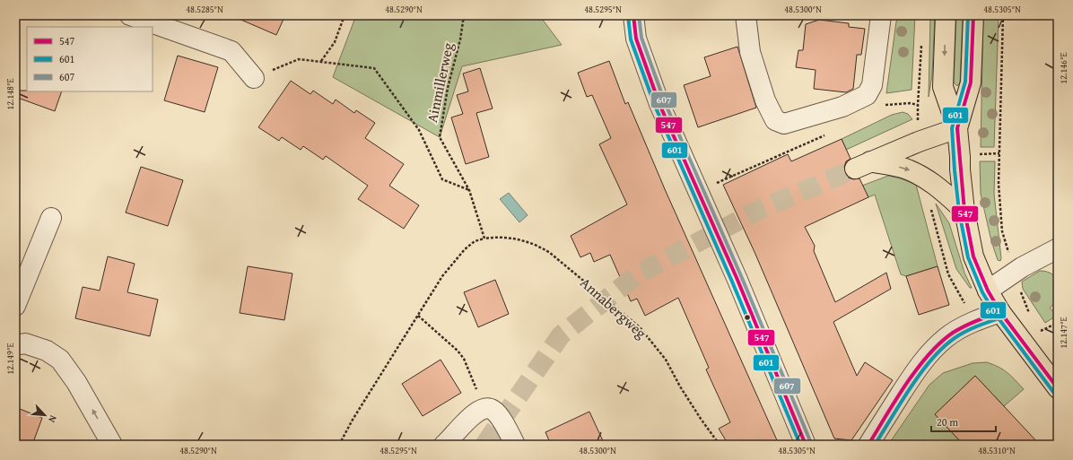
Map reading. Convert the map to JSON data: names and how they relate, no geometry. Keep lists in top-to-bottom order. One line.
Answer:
{"streets":{"path":["Ainmillerweg","Annabergweg"]},"lines":["transit line 547","transit line 601","transit line 607"],"legend":["547","601","607"],"scale_bar":"20 m","north":"bottom right","coordinates":["48.5285°N","48.5290°N","48.5295°N","48.5300°N","48.5305°N","12.146°E","12.148°E","12.147°E","12.149°E","48.5310°N"]}
